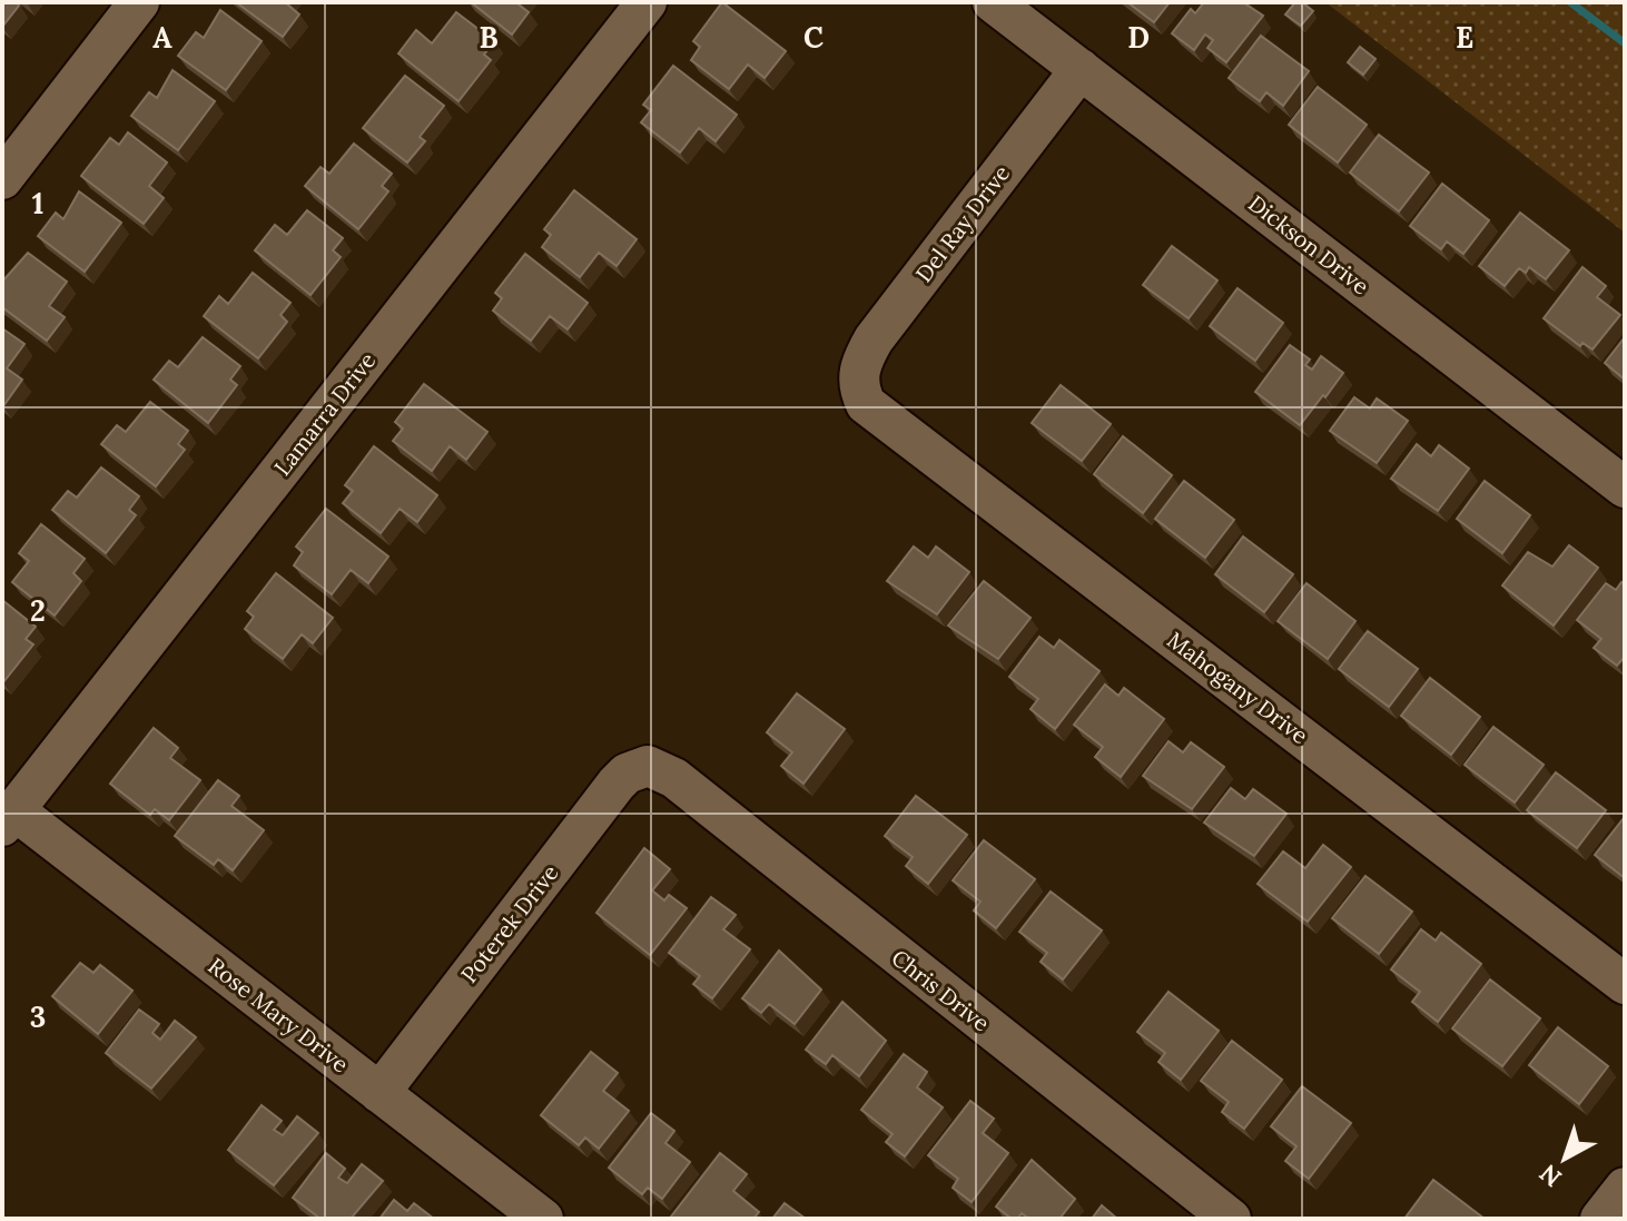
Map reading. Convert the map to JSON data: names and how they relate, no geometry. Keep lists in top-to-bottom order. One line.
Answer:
{"streets":{"street":["Del Ray Drive","Dickson Drive","Lamarra Drive","Mahogany Drive","Poterek Drive","Chris Drive","Rose Mary Drive"]},"crossings":[["Del Ray Drive","Dickson Drive"],["Del Ray Drive","Mahogany Drive"],["Lamarra Drive","Rose Mary Drive"],["Poterek Drive","Chris Drive"],["Poterek Drive","Rose Mary Drive"]],"north":"bottom left","grid":{"columns":["A","B","C","D","E"],"rows":["1","2","3"]}}
